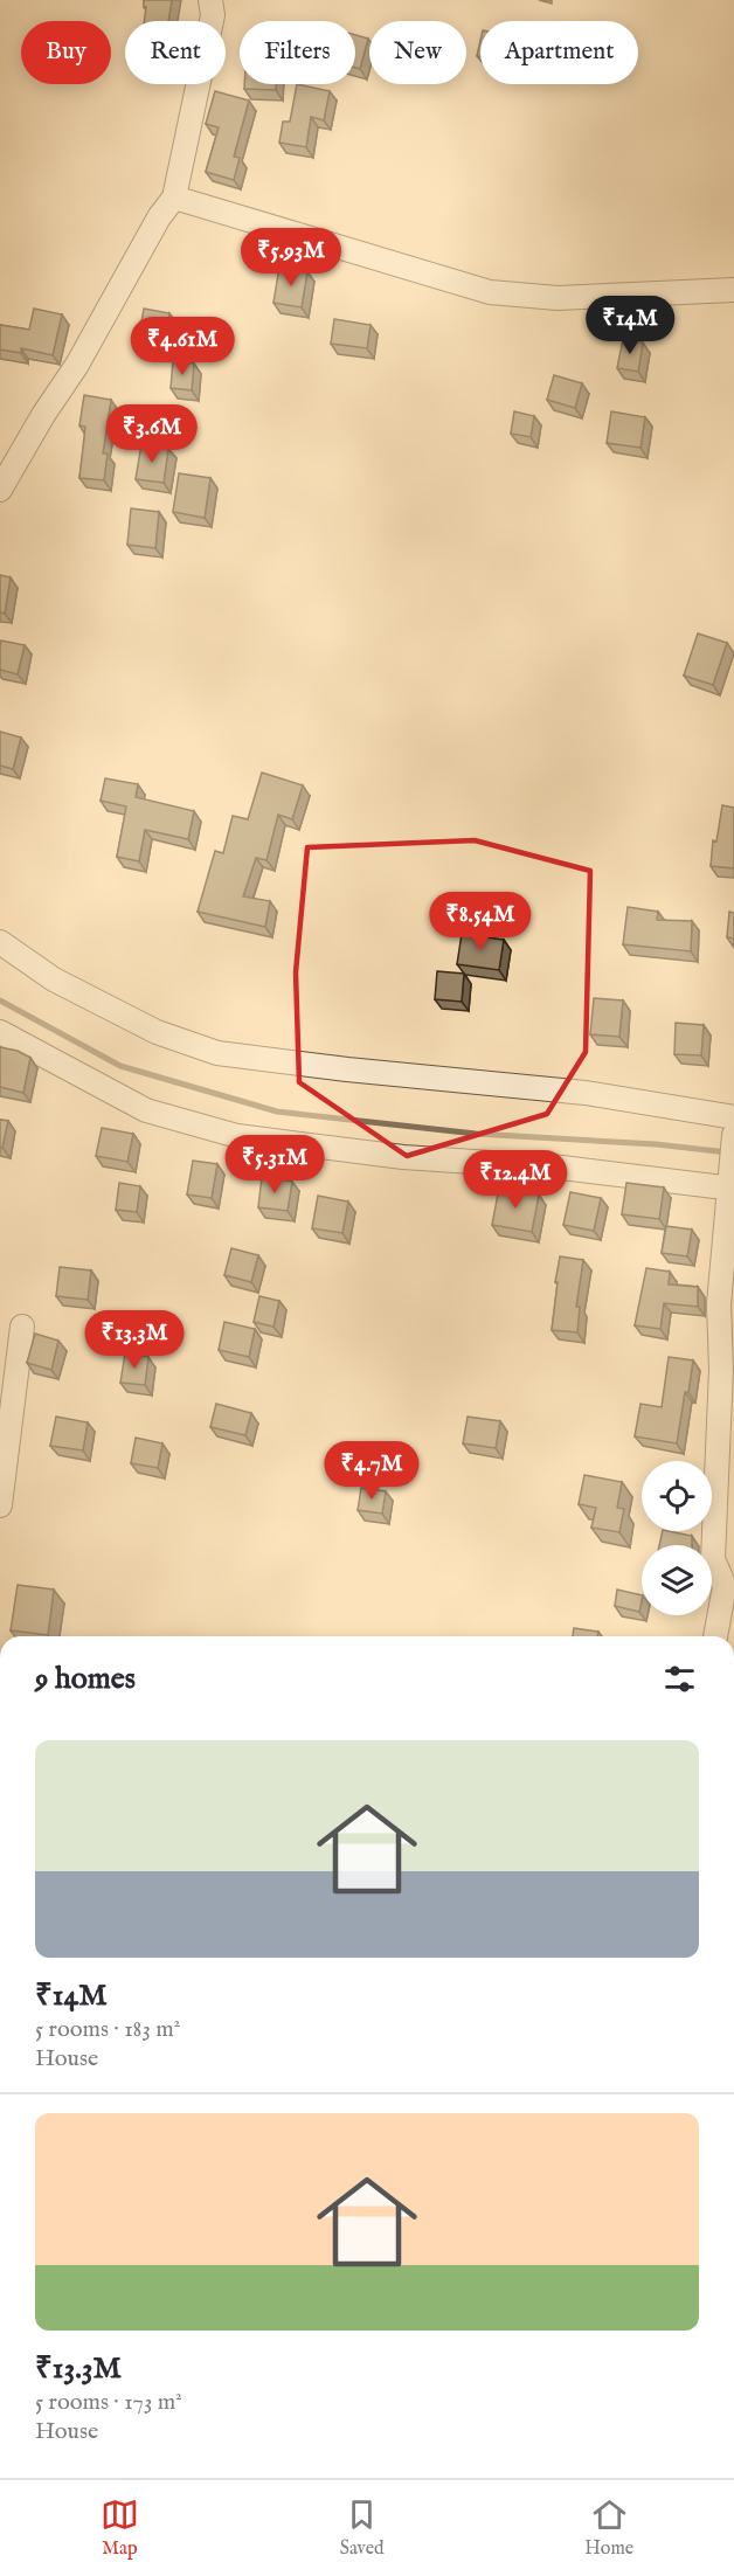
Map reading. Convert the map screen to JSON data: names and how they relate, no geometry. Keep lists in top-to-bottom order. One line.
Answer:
{"page":{"chip":["Buy","Rent","Filters","New","Apartment"],"price":["₹5.93M","₹14M","₹4.61M","₹3.6M","₹8.54M","₹5.31M","₹12.4M","₹13.3M","₹4.7M"],"heading":"9 homes","list":[{"name":"₹14M","note":"5 rooms · 183 m² · House"},{"name":"₹13.3M","note":"5 rooms · 173 m² · House"}],"tabs":["Map","Saved","Home"]}}
